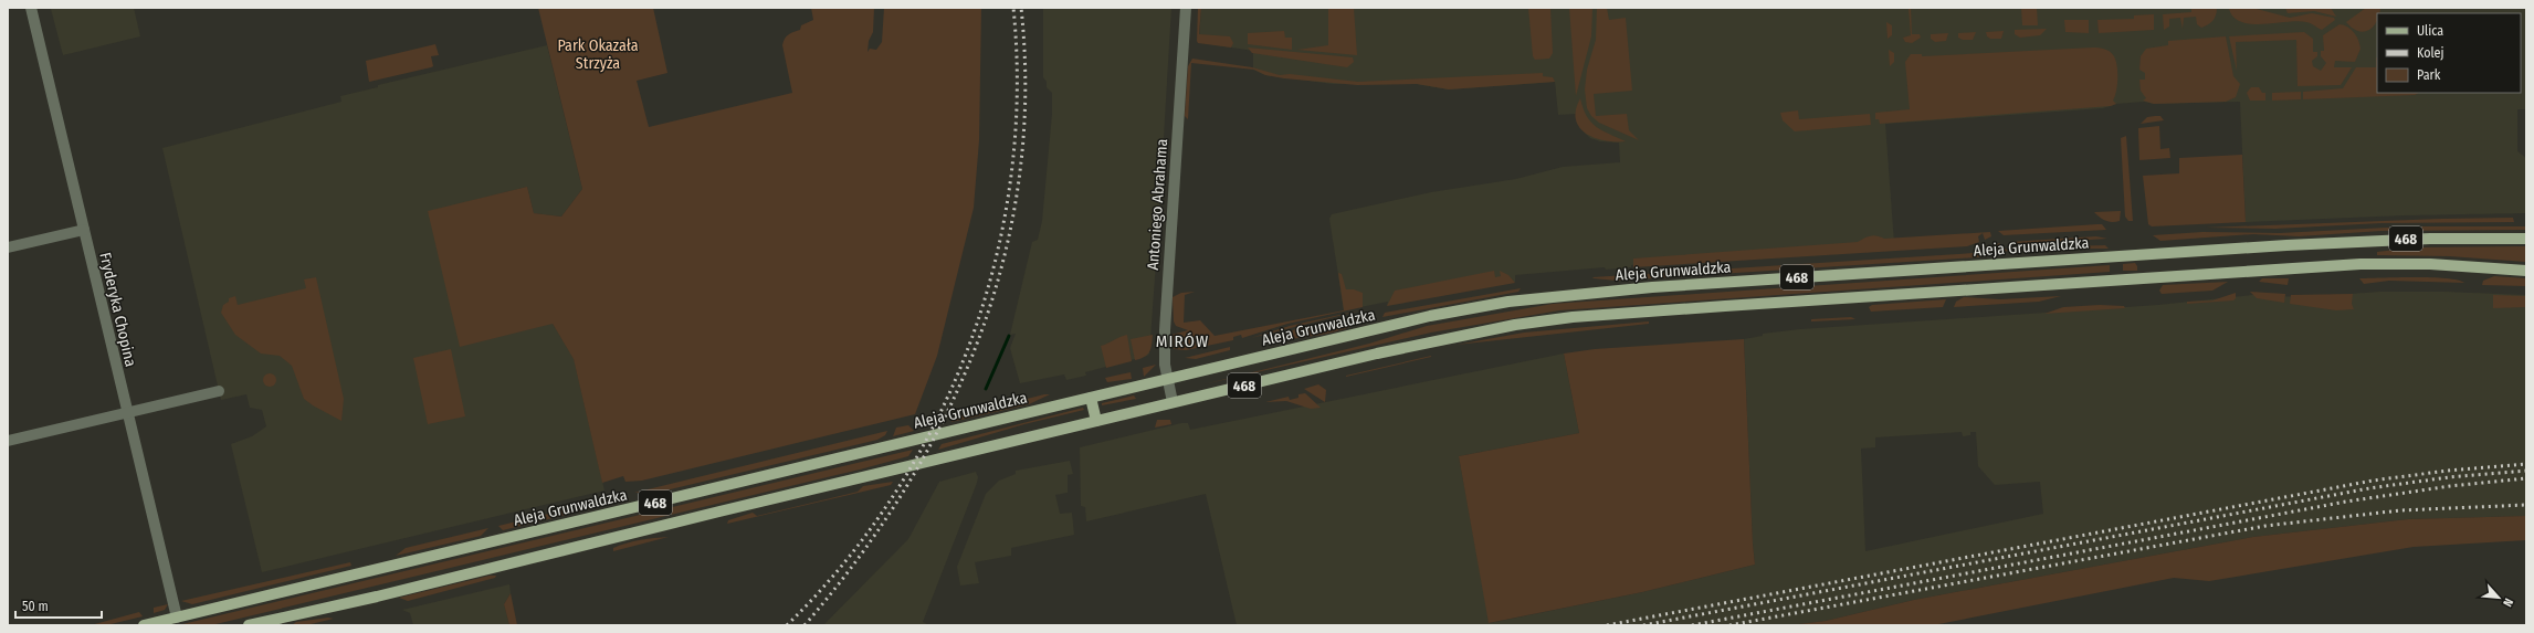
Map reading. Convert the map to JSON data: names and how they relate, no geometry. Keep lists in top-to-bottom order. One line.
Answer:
{"streets":{"main road":["468","Aleja Grunwaldzka"],"street":["Antoniego Abrahama","Fryderyka Chopina"]},"crossings":[["Antoniego Abrahama","468"],["Antoniego Abrahama","Aleja Grunwaldzka"],["Aleja Grunwaldzka","Fryderyka Chopina"]],"districts":["MIRÓW"],"parks":["Park Okazała Strzyża"],"legend":["Ulica","Kolej","Park"],"scale_bar":"50 m","north":"bottom right"}
